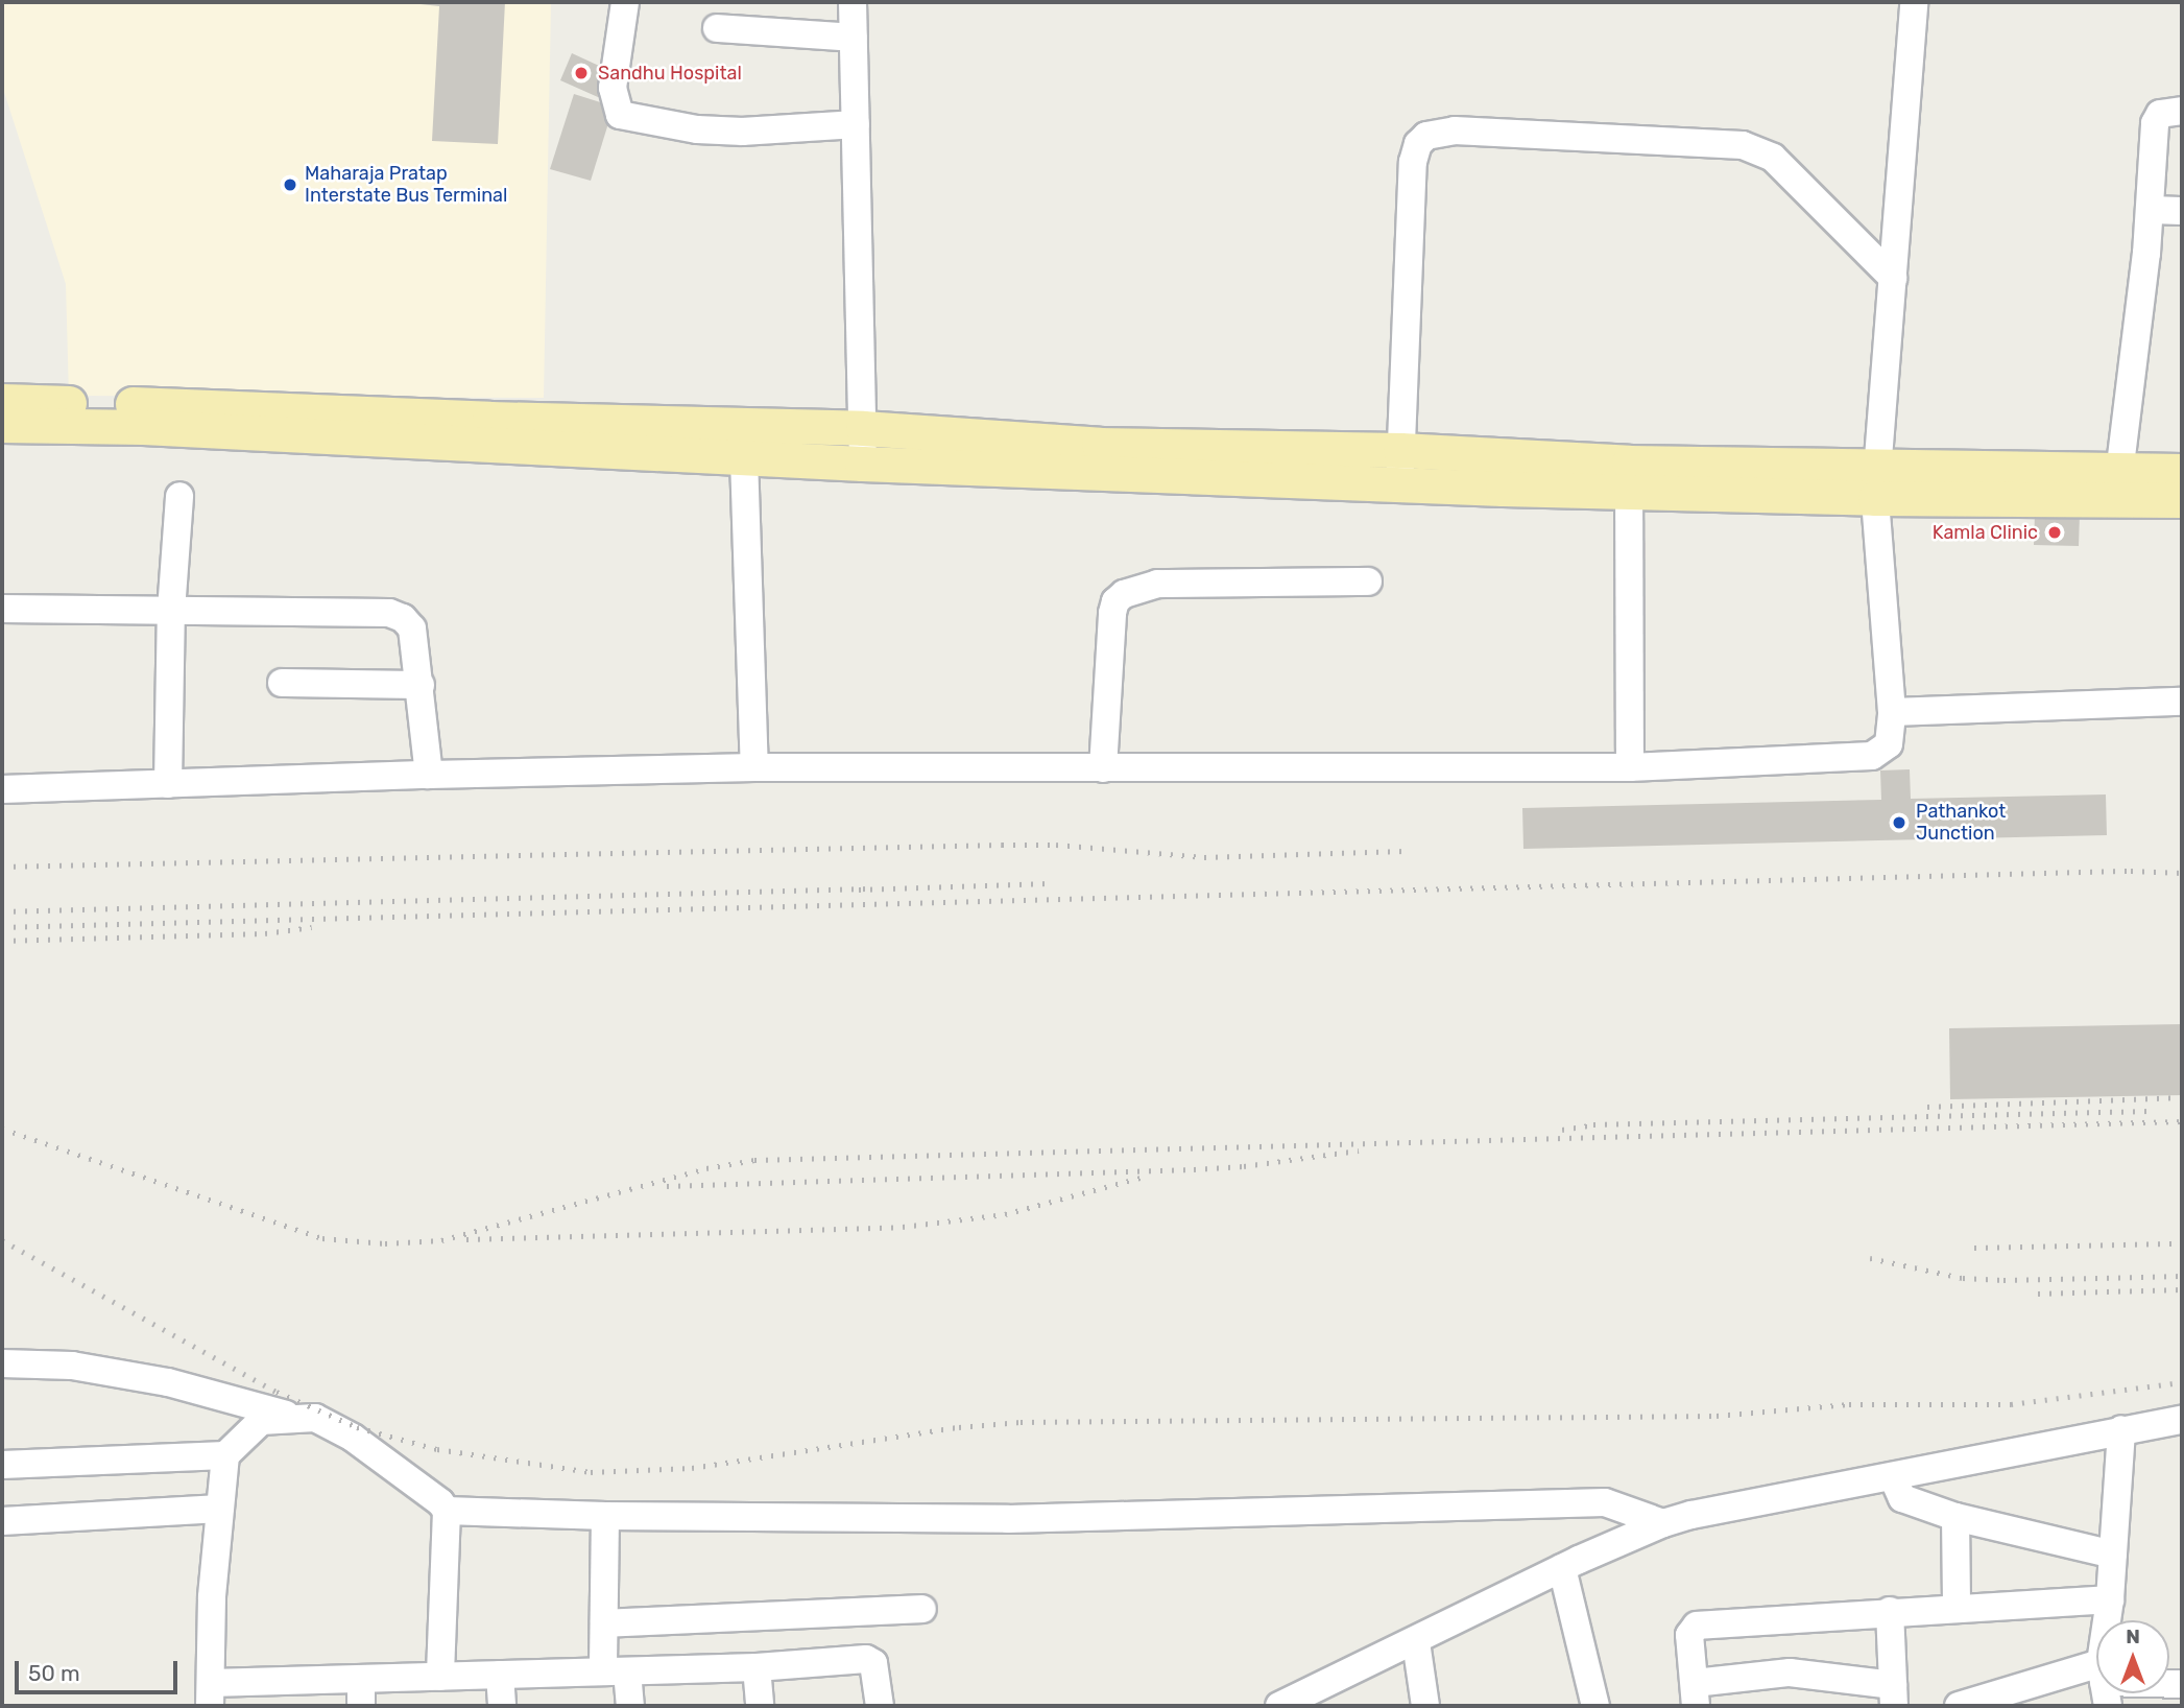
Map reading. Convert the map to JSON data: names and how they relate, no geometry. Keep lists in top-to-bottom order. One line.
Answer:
{"places":["Sandhu Hospital","Maharaja Pratap Interstate Bus Terminal","Kamla Clinic","Pathankot Junction"],"scale_bar":"50 m","north":"top"}
